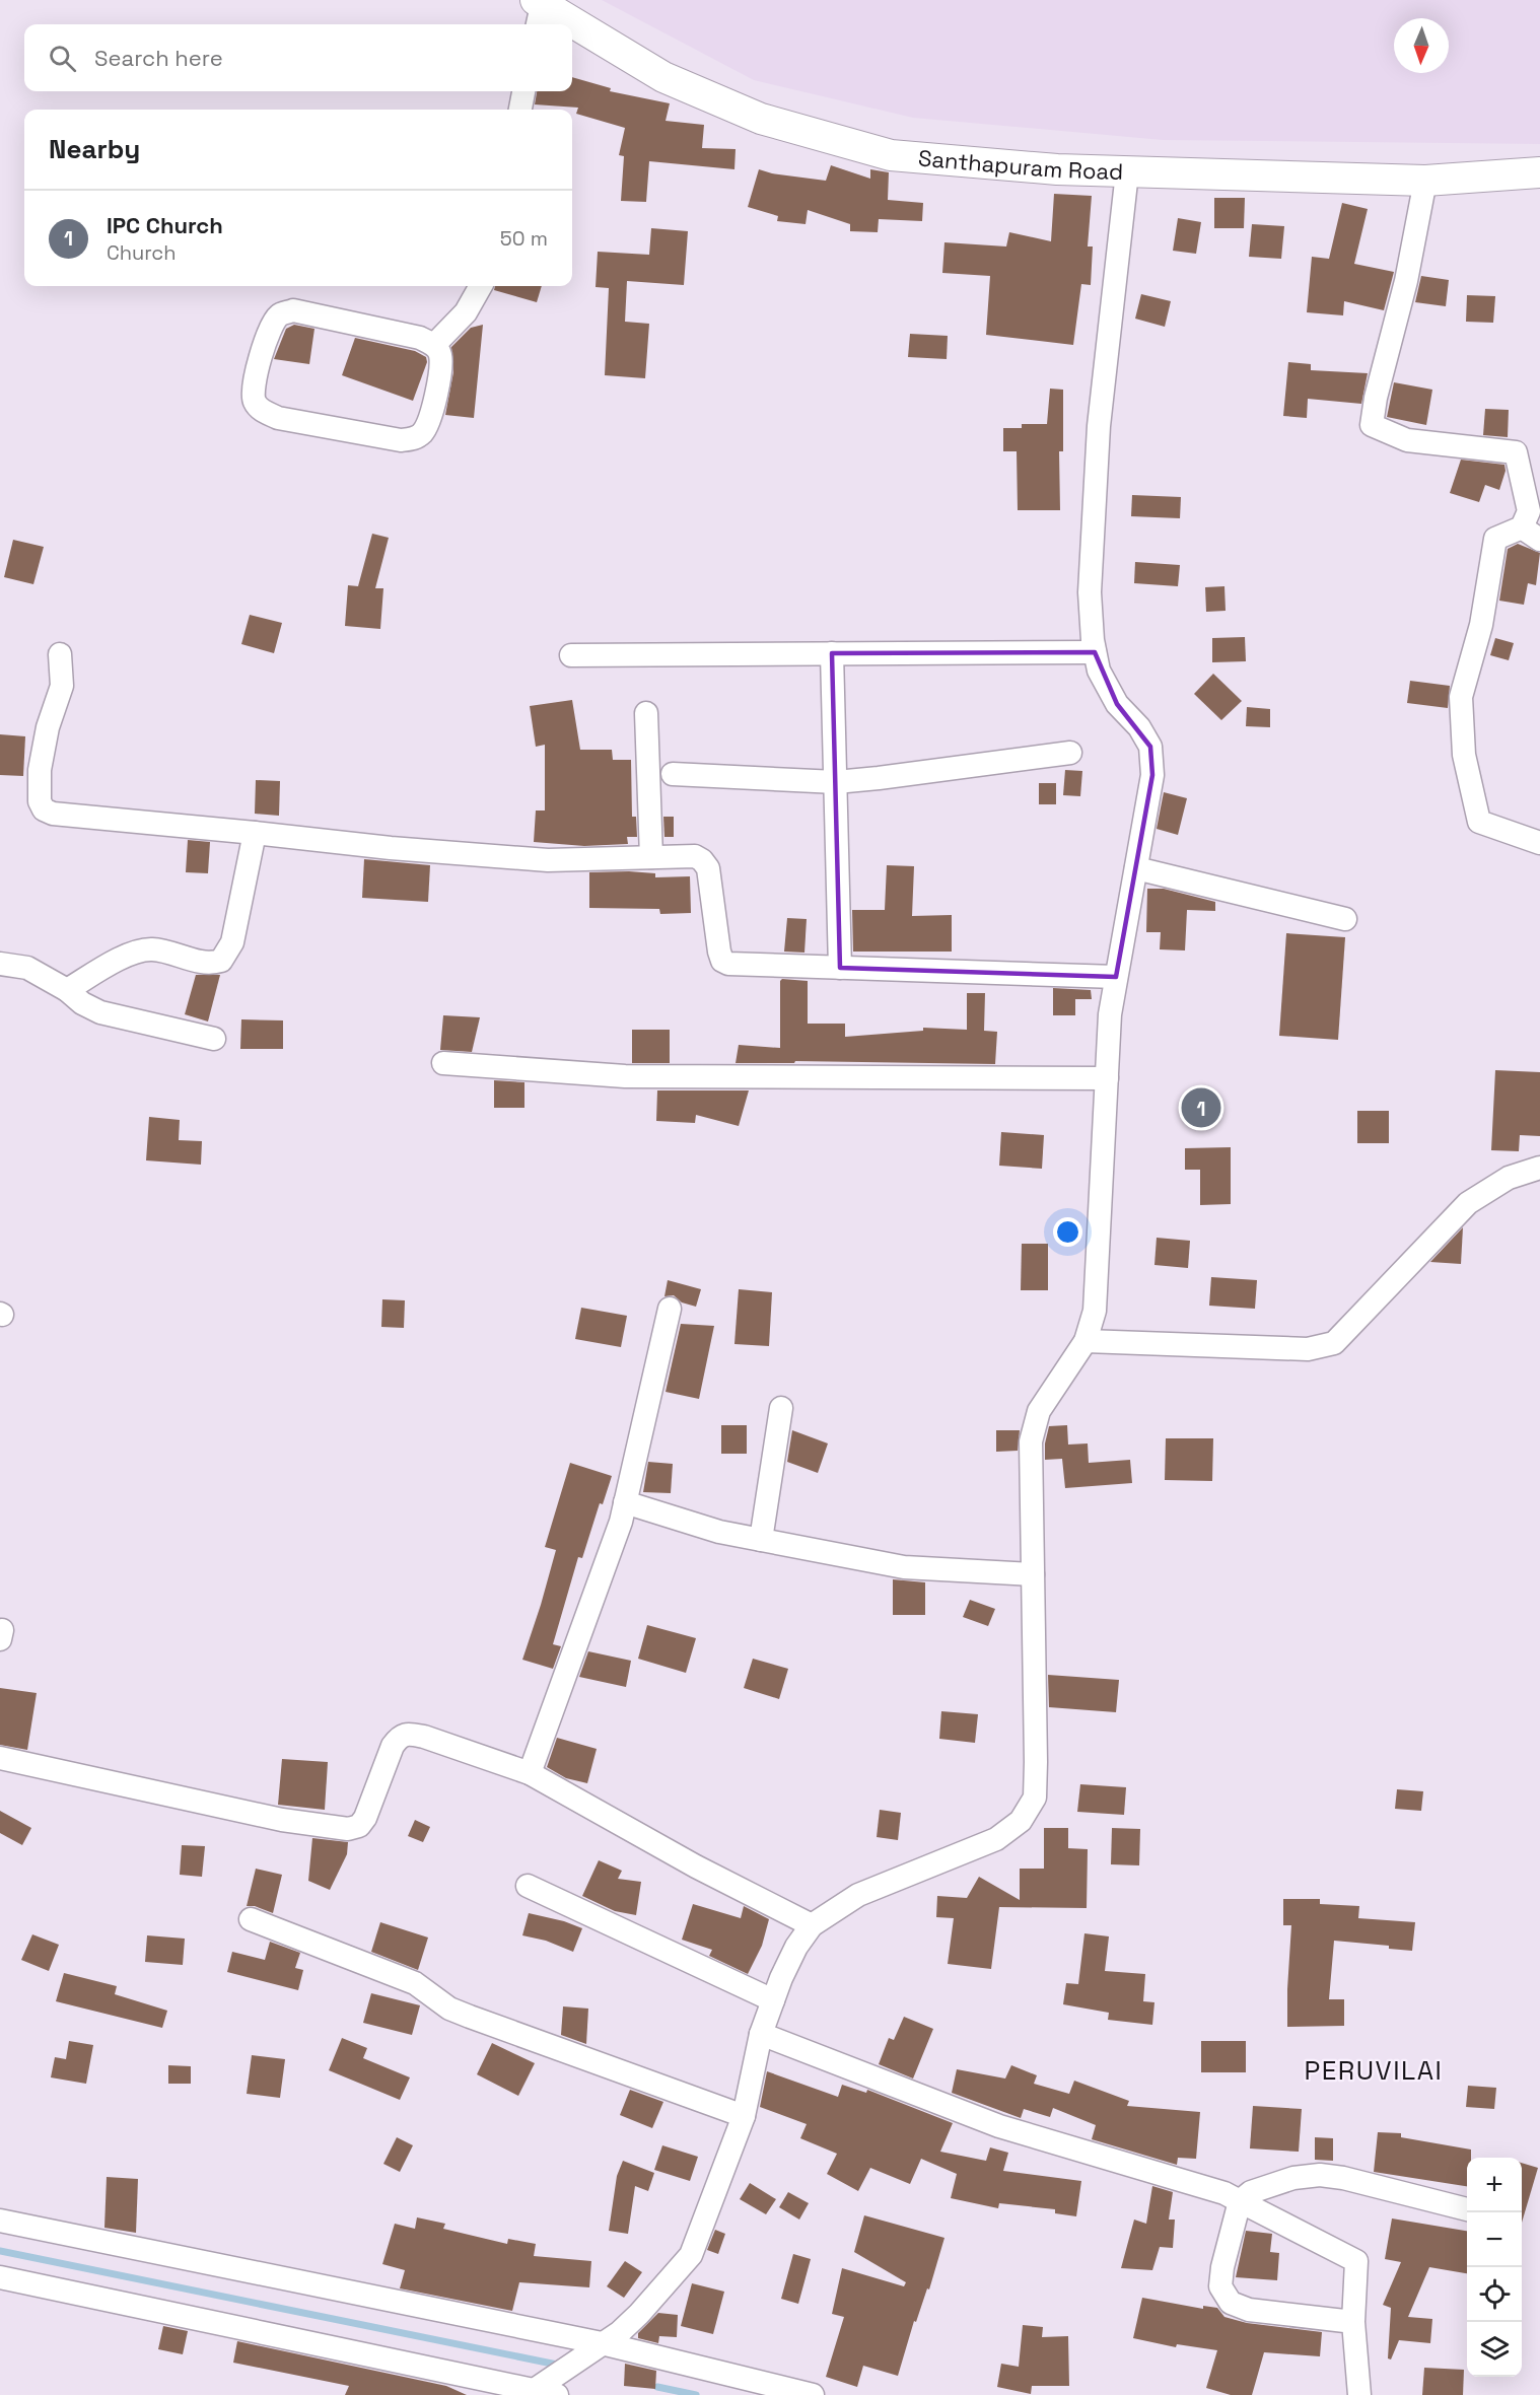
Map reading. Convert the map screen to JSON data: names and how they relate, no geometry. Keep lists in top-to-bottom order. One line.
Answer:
{"streets":{"main road":["Santhapuram Road"]},"districts":["PERUVILAI"],"north":"bottom","page":{"search":"Search here","heading":"Nearby","list":[{"mark":"1","name":"IPC Church","note":"Church","value":"50 m"}],"pins":"1","map_buttons":["+","−"]}}
